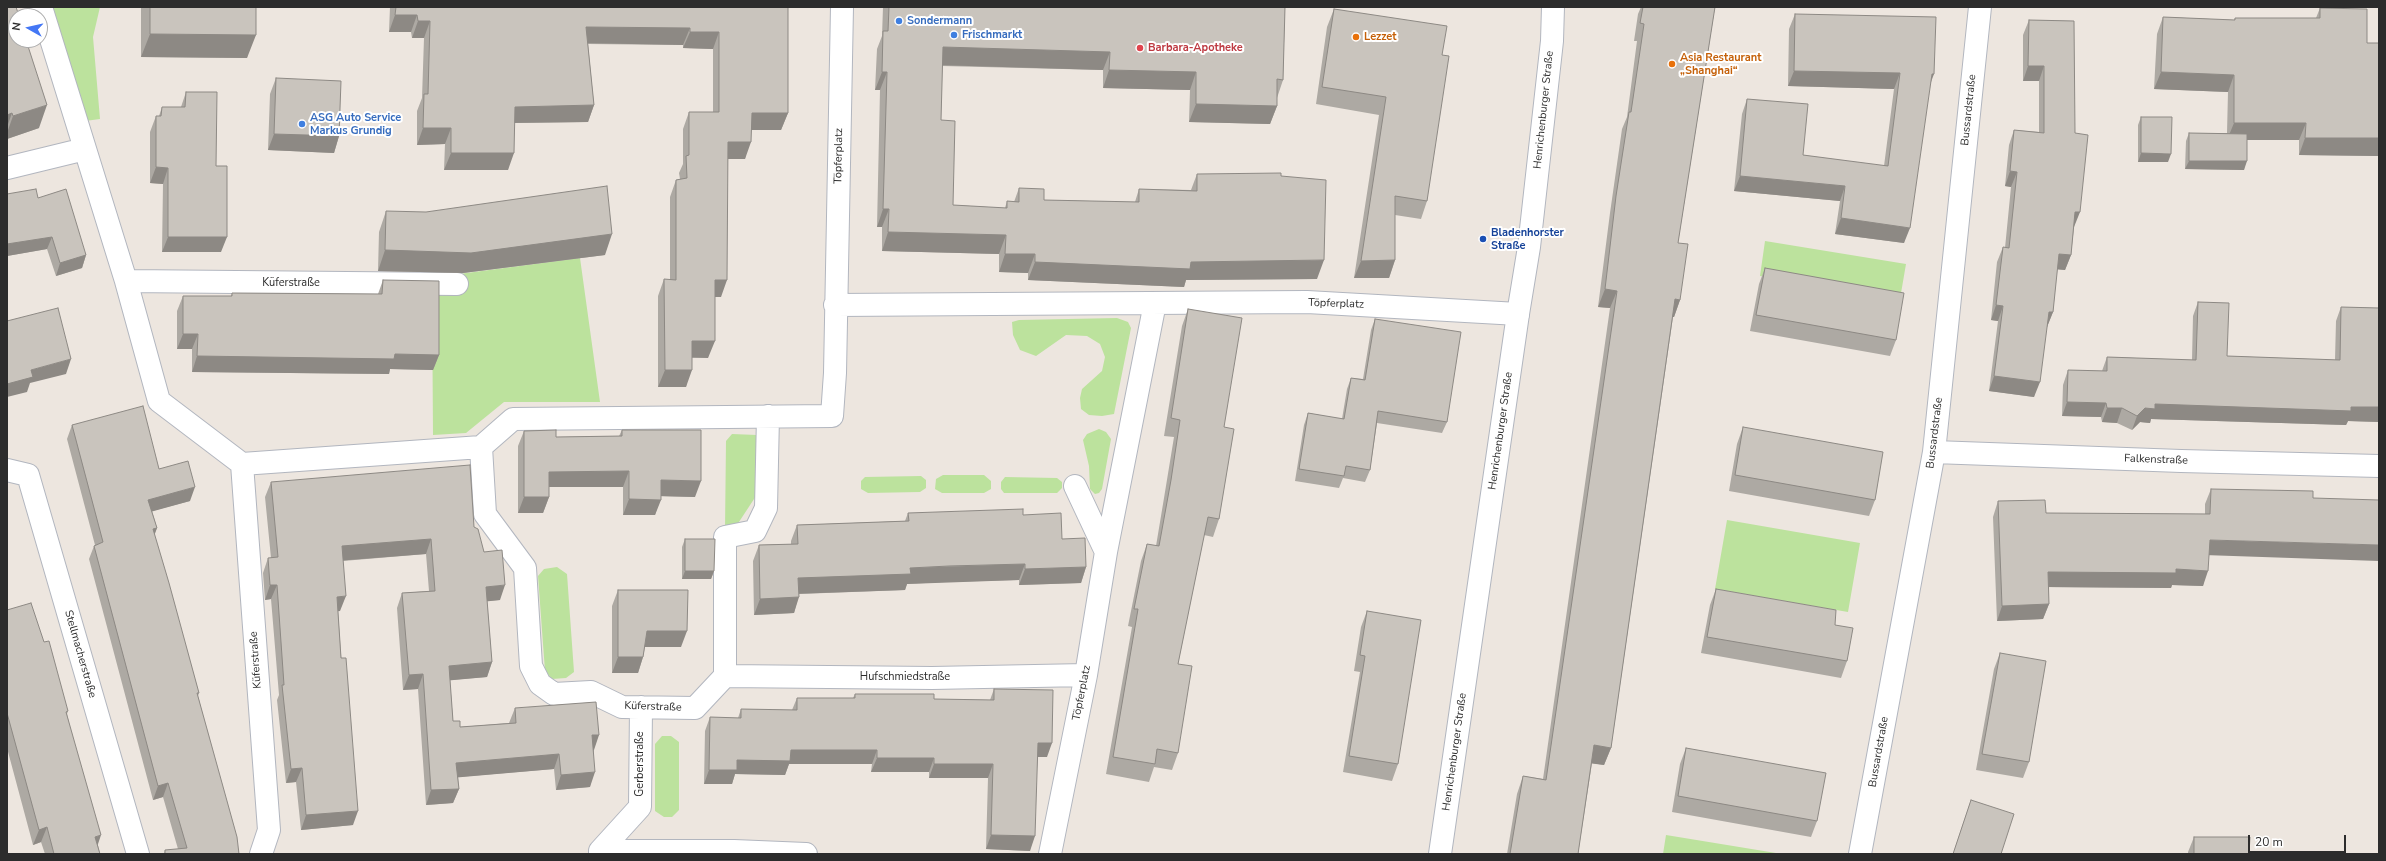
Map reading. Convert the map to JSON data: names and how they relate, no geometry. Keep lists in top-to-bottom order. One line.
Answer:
{"streets":{"street":["Henrichenburger Straße","Bussardstraße","Töpferplatz","Küferstraße","Falkenstraße","Stellmacherstraße","Hufschmiedstraße","Gerberstraße"]},"crossings":[["Henrichenburger Straße","Töpferplatz"],["Bussardstraße","Falkenstraße"],["Töpferplatz","Hufschmiedstraße"],["Küferstraße","Hufschmiedstraße"],["Küferstraße","Gerberstraße"]],"places":["Sondermann","Frischmarkt","Lezzet","Barbara-Apotheke","Asia Restaurant „Shanghai“","ASG Auto Service Markus Grundig","Bladenhorster Straße"],"scale_bar":"20 m","north":"left"}
